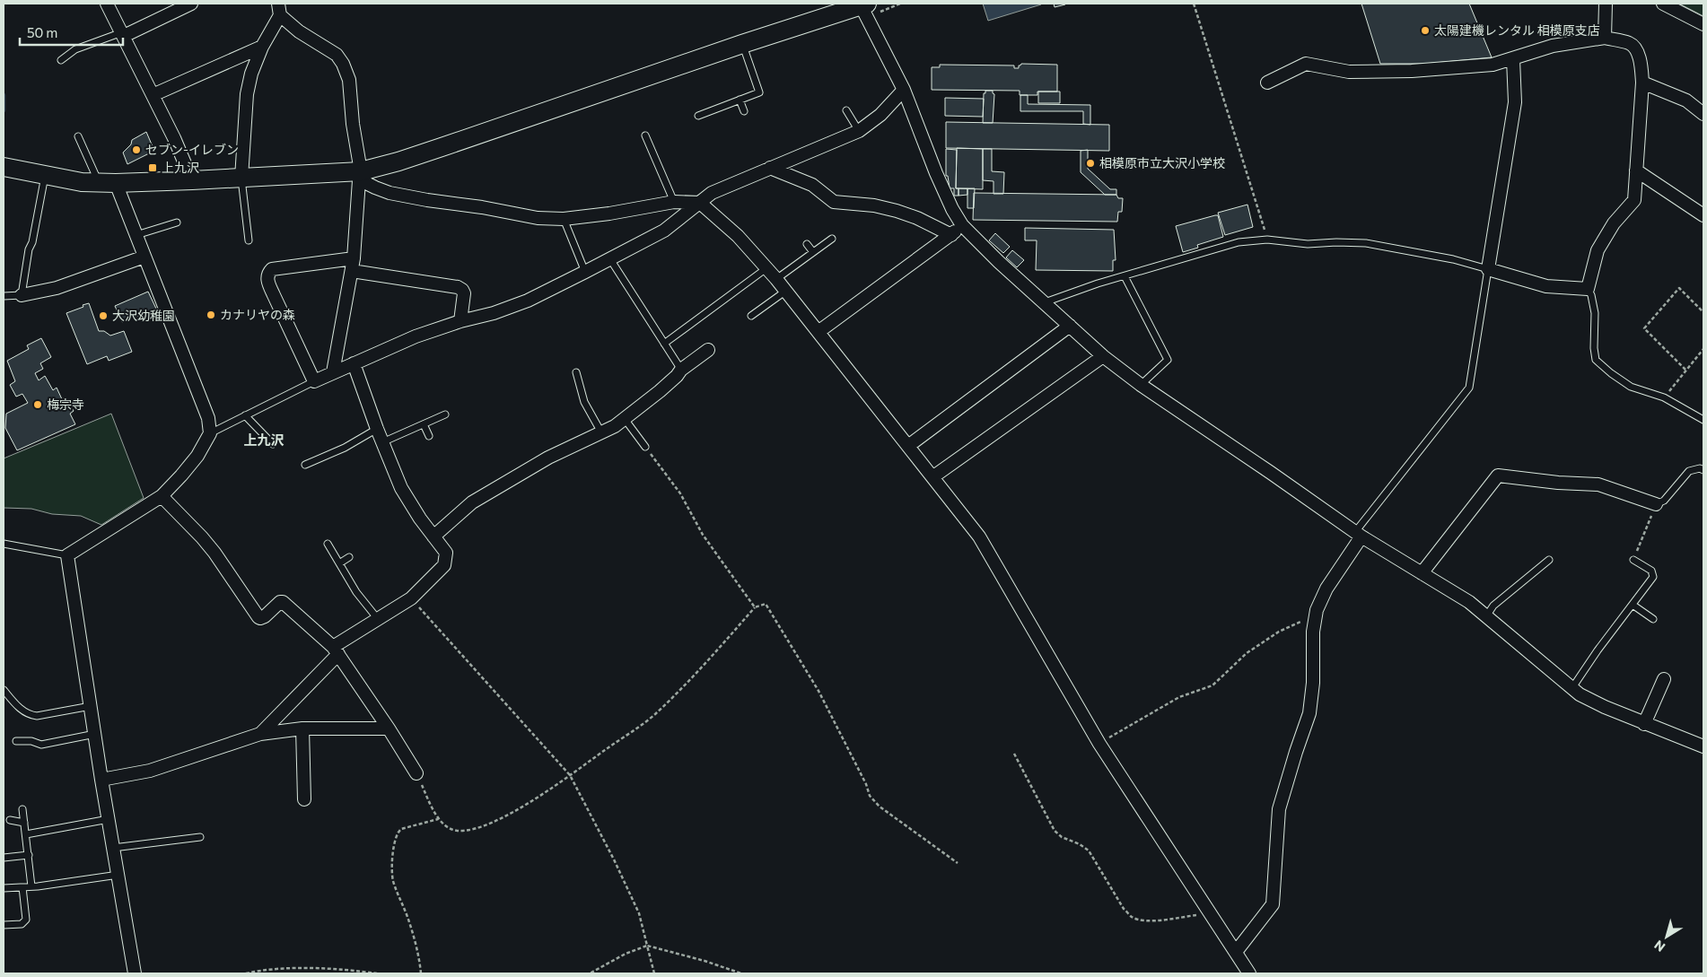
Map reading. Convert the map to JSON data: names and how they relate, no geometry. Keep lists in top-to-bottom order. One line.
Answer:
{"districts":["上九沢"],"places":{"other":["太陽建機レンタル 相模原支店","セブン-イレブン","相模原市立大沢小学校","カナリヤの森","大沢幼稚園","梅宗寺"],"transit":["上九沢"]},"scale_bar":"50 m","north":"bottom left"}
